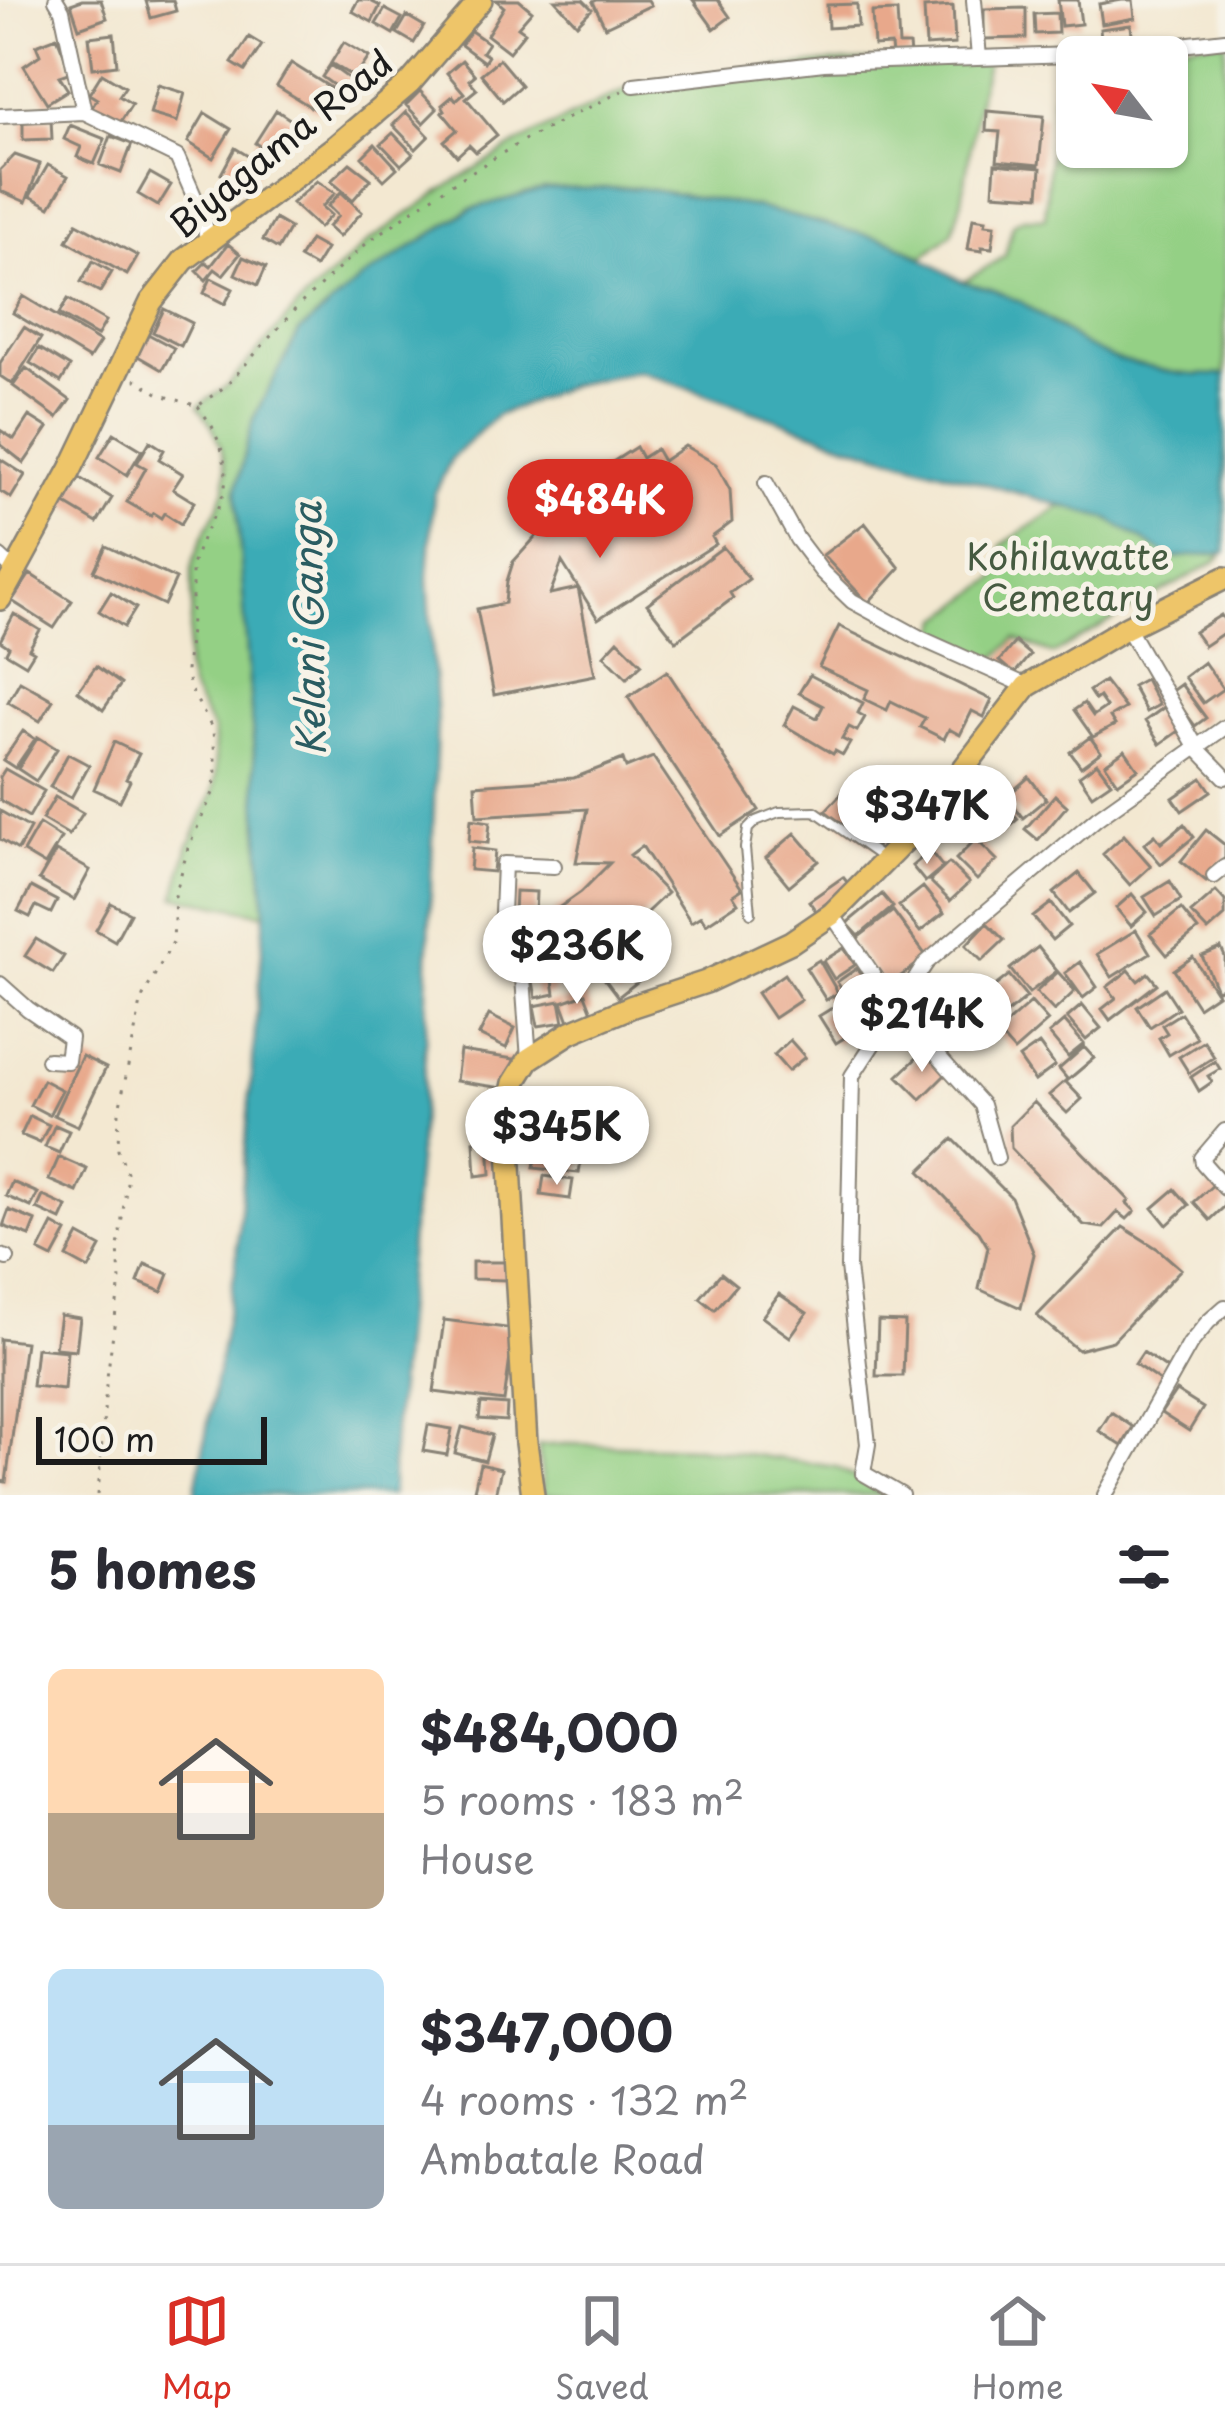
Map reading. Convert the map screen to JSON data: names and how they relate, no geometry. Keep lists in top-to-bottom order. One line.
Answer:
{"streets":{"main road":["Biyagama Road"]},"water":["Kelani Ganga"],"parks":["Kohilawatte Cemetary"],"scale_bar":"100 m","north":"top left","page":{"price":["$484K","$347K","$236K","$214K","$345K"],"scale":"100 m","heading":"5 homes","list":[{"name":"$484,000","note":"5 rooms · 183 m² · House"},{"name":"$347,000","note":"4 rooms · 132 m² · Ambatale Road"}],"tabs":["Map","Saved","Home"]}}
